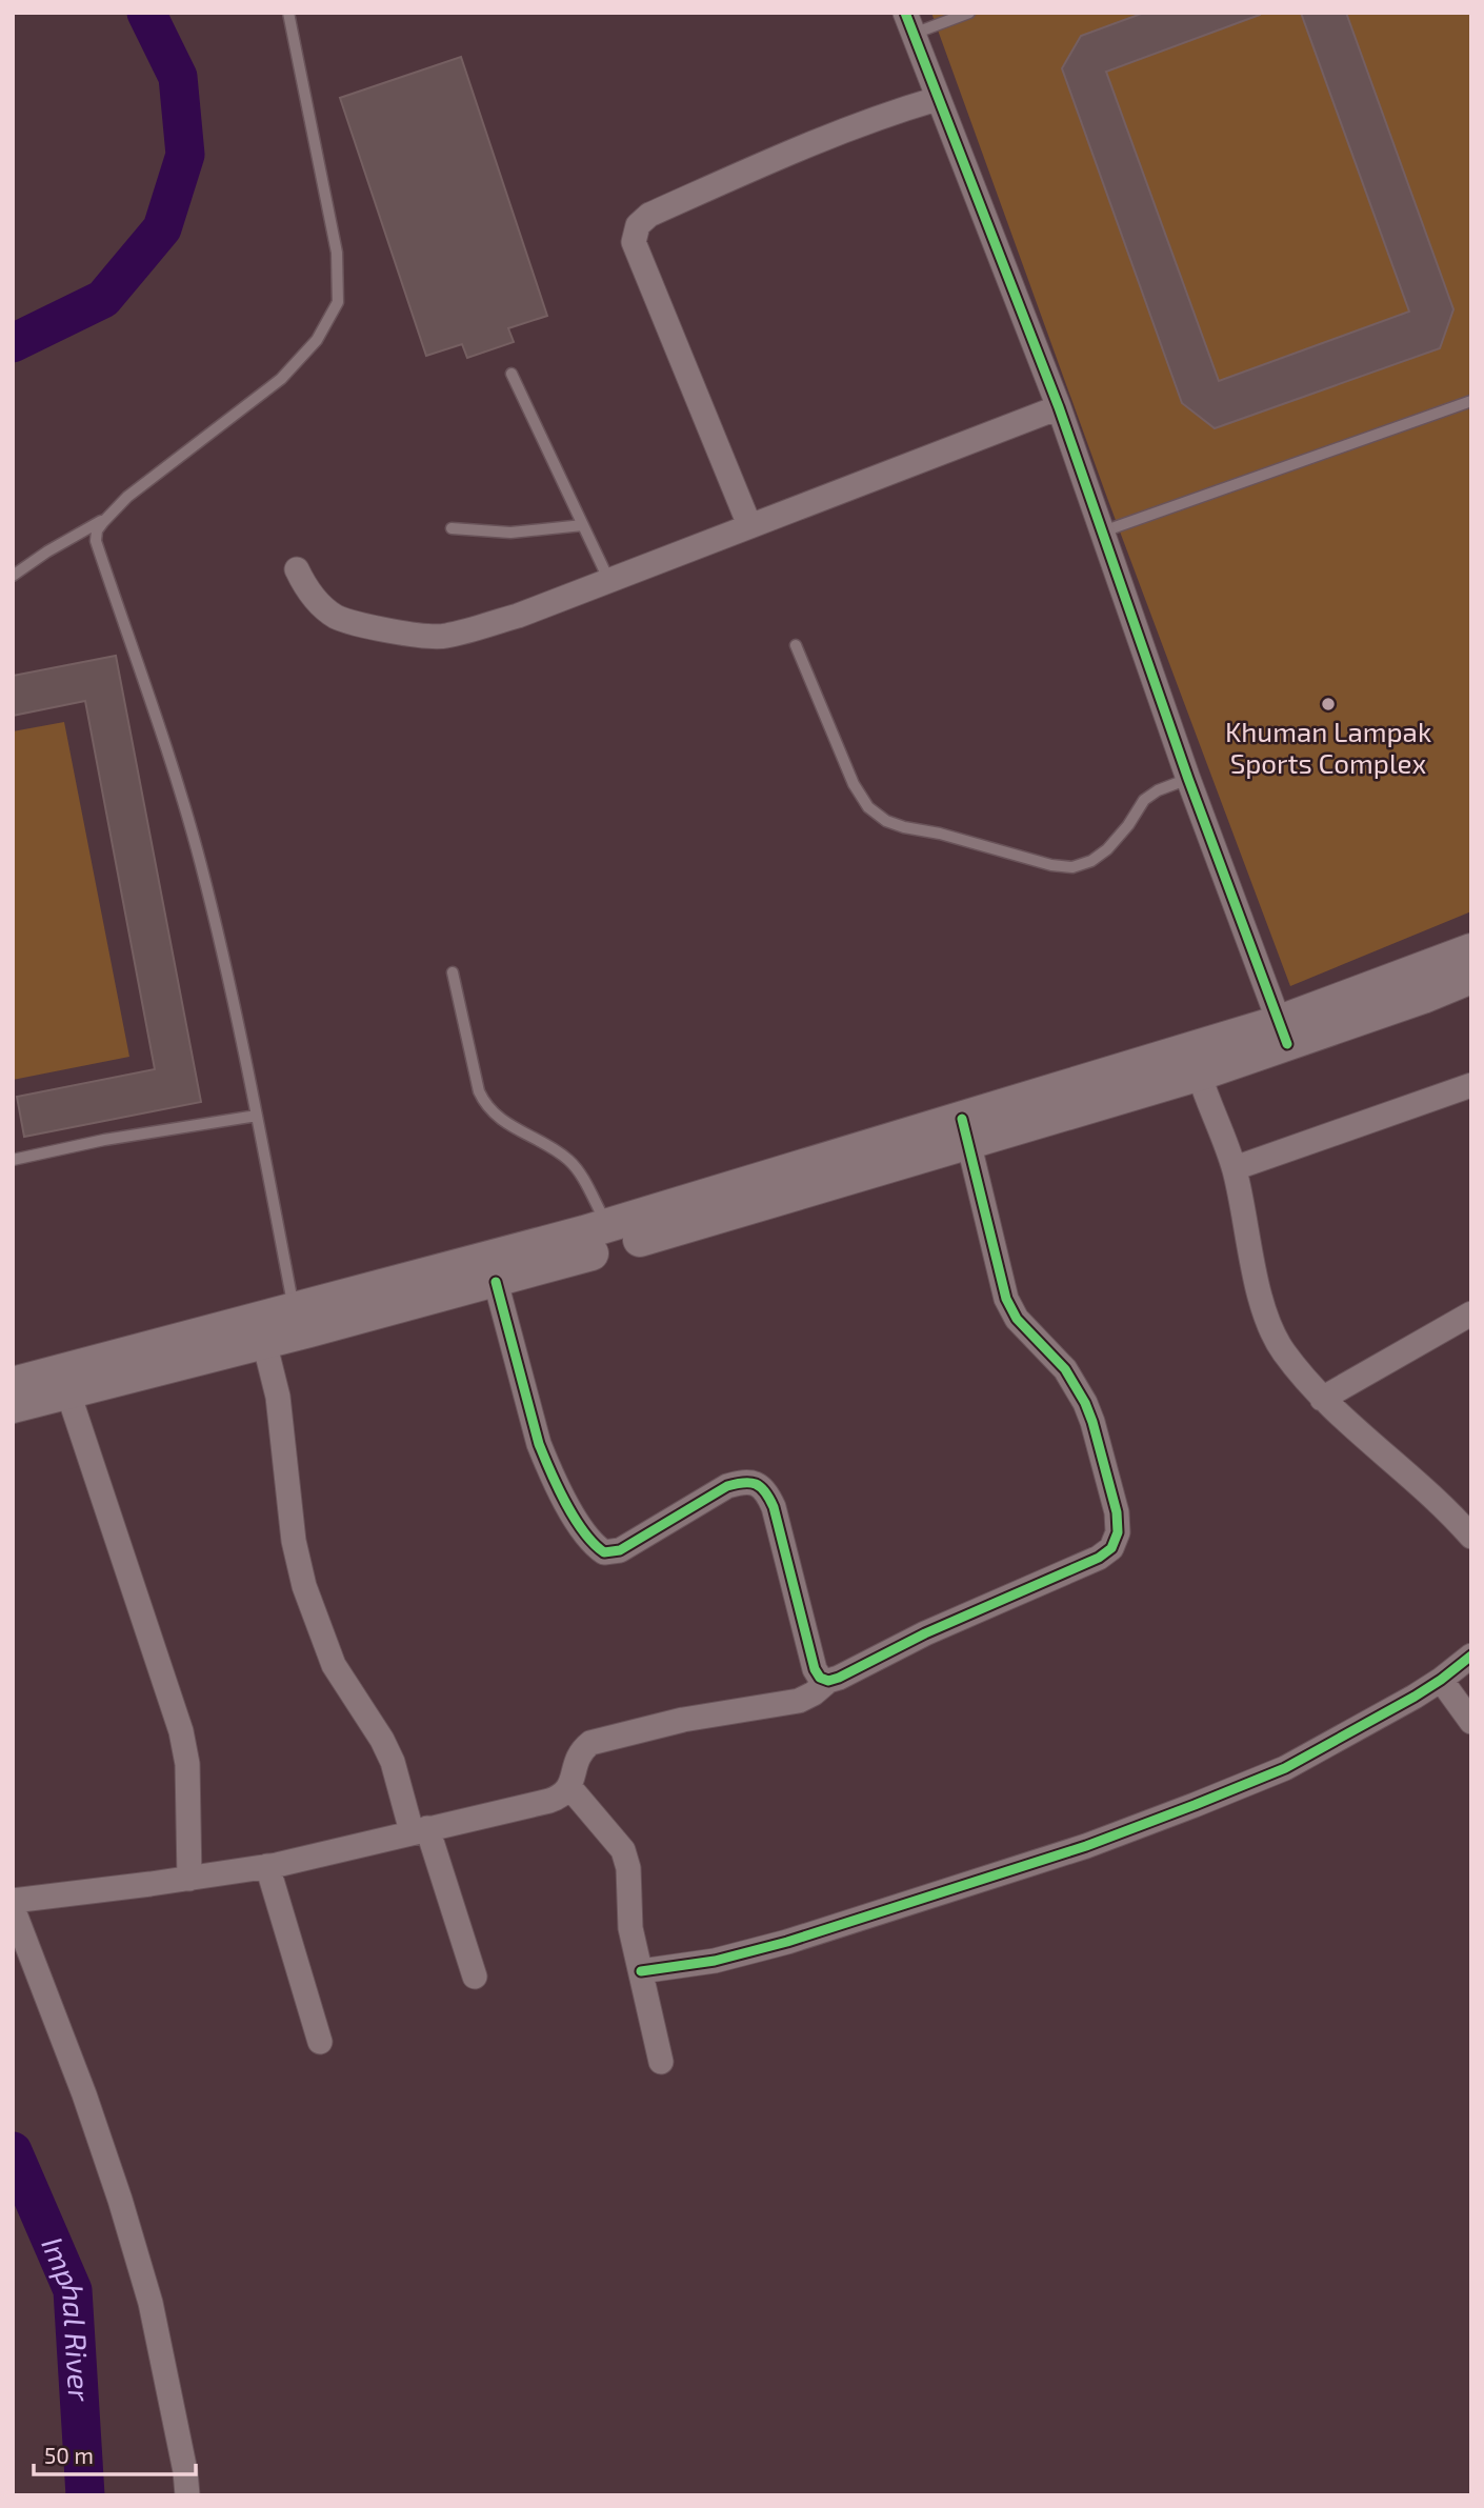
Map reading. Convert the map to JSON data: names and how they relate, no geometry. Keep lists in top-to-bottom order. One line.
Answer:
{"water":["Imphal River"],"places":["Khuman Lampak Sports Complex"],"scale_bar":"50 m"}
